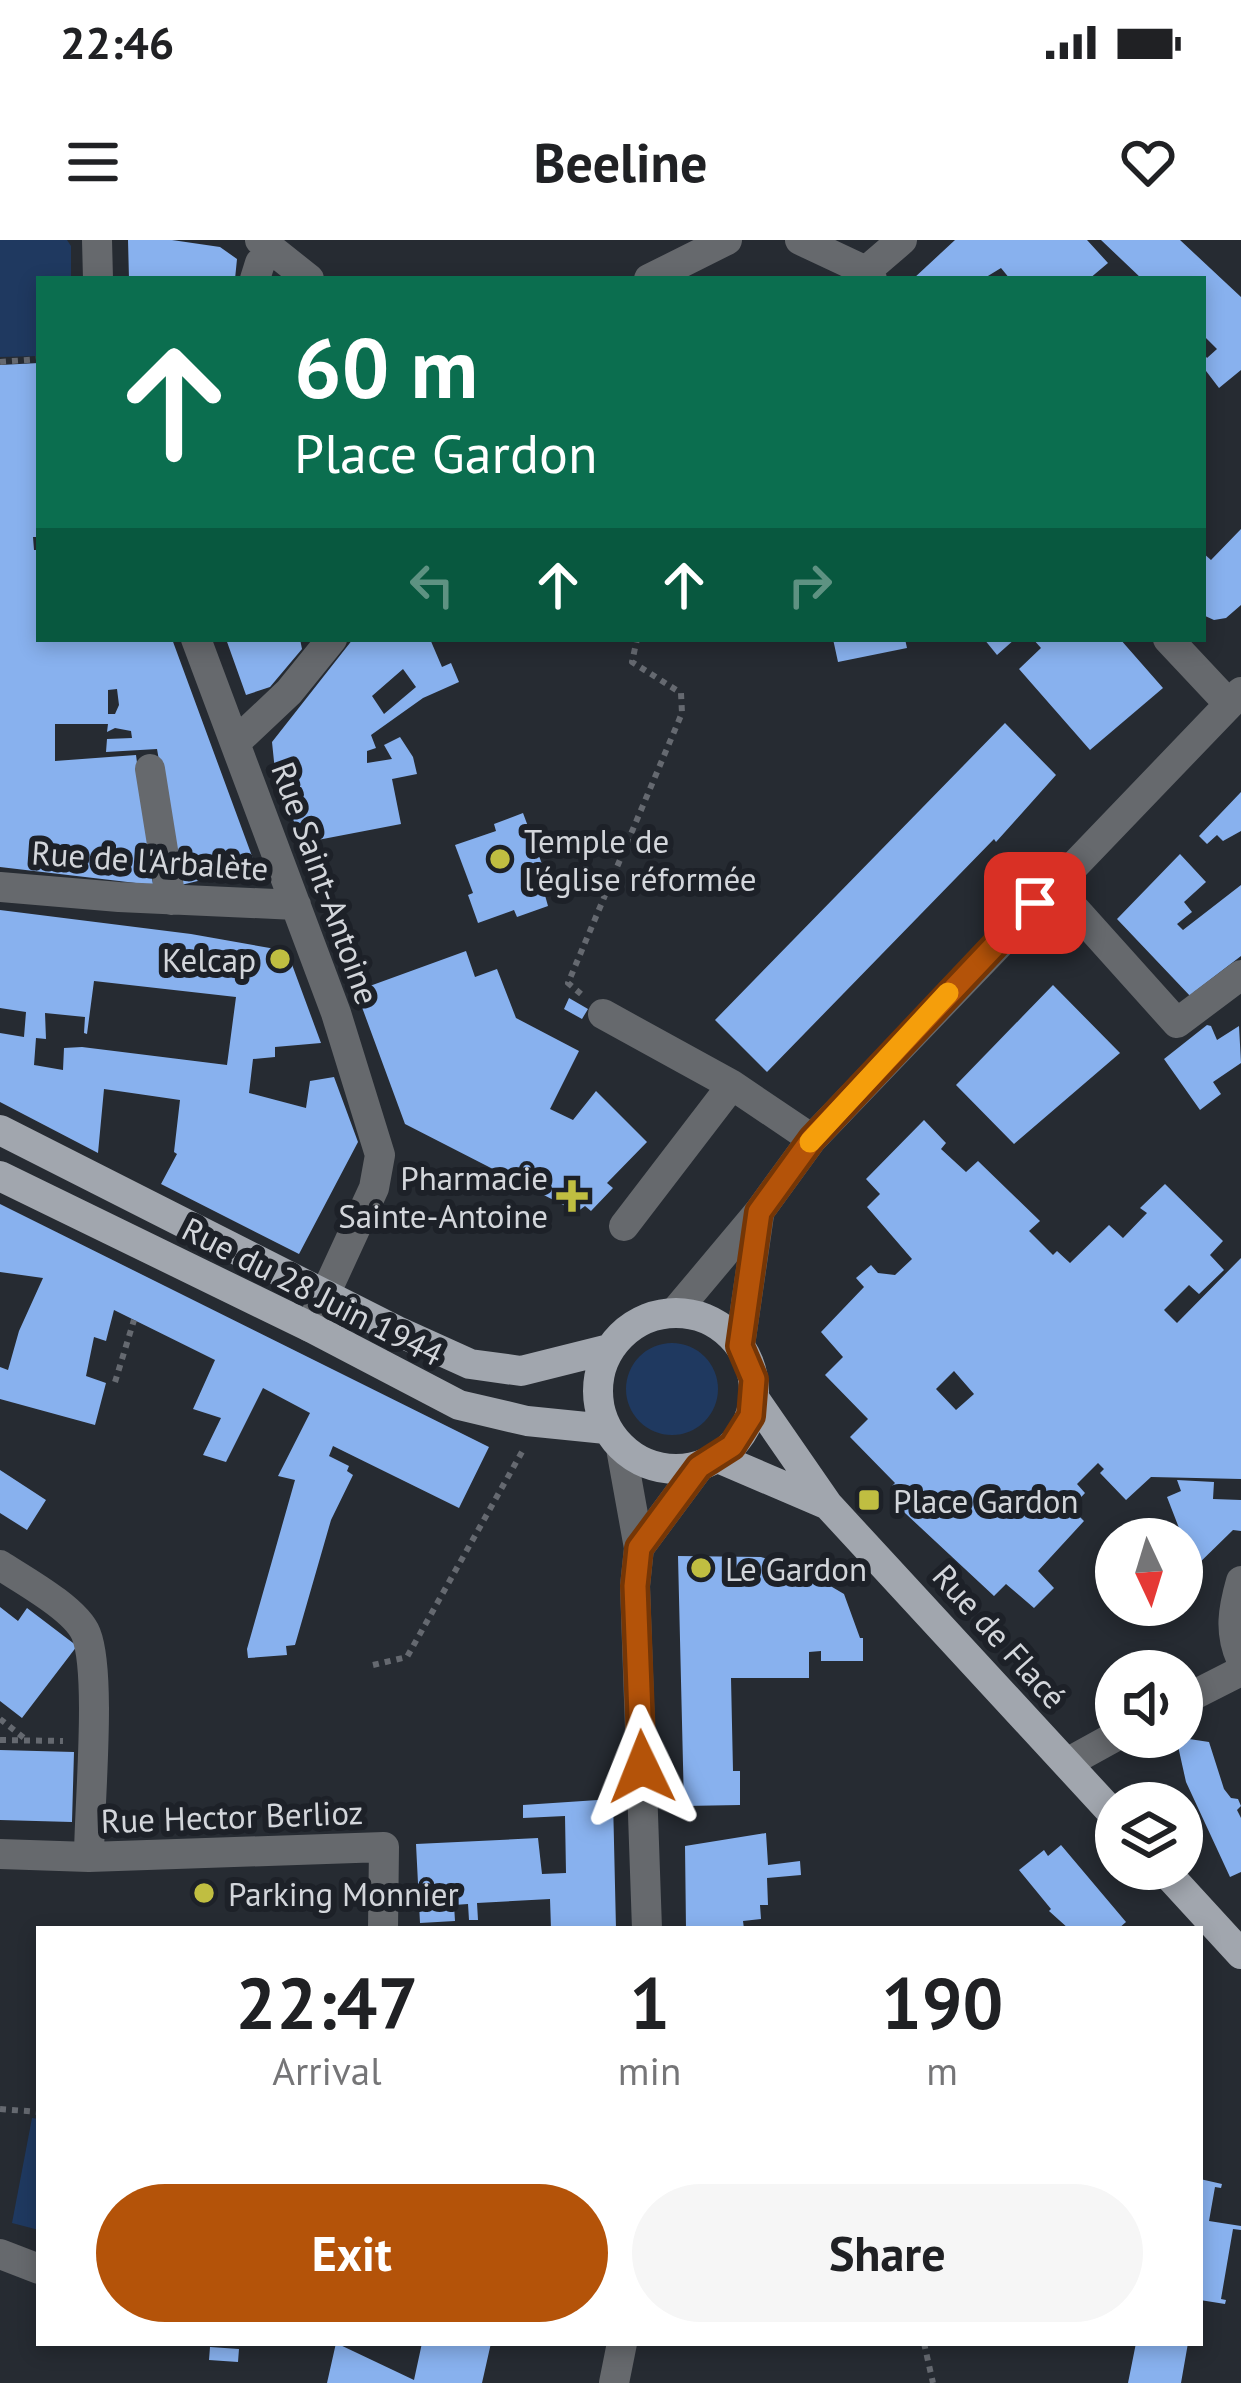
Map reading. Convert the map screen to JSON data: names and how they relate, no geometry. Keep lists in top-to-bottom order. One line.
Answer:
{"streets":{"main road":["Rue du 28 Juin 1944","Rue de Flacé"],"street":["Rue de l'Arbalète","Rue Saint-Antoine","Rue Hector Berlioz"]},"crossings":[["Rue de l'Arbalète","Rue Saint-Antoine"],["Rue Saint-Antoine","Rue du 28 Juin 1944"],["Rue du 28 Juin 1944","Rue de Flacé"]],"places":{"other":["Temple de l'église réformée","Kelcap","Le Gardon","Parking Monnier"],"health":["Pharmacie Sainte-Antoine"],"transit":["Place Gardon"]},"north":"bottom","page":{"status":"22:46","header":"Beeline","turn":["60 m","Place Gardon"],"eta":["22:47","Arrival","1","min","190","m"],"buttons":["Exit","Share"]}}
